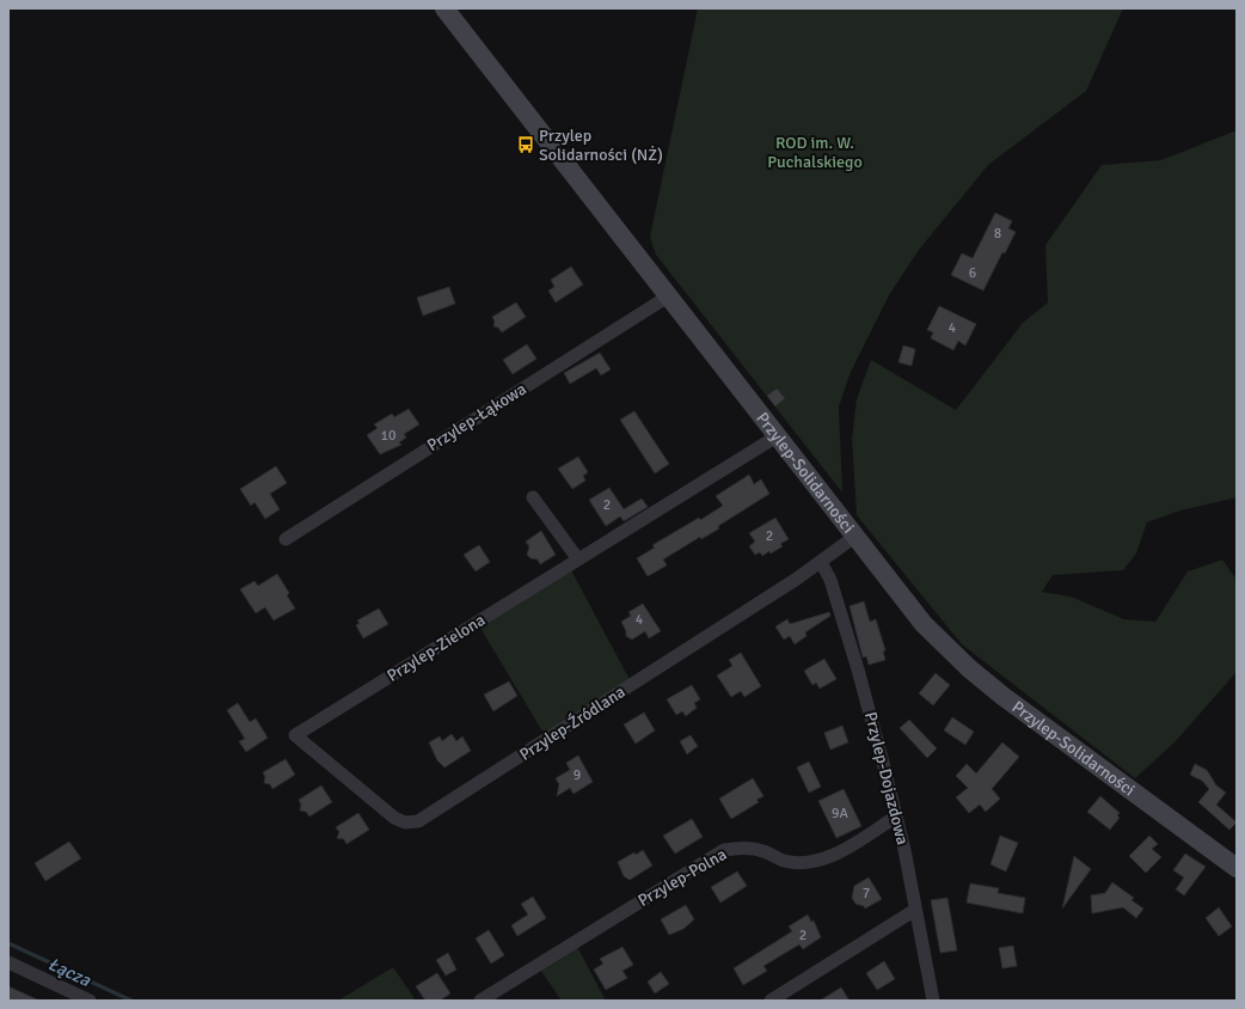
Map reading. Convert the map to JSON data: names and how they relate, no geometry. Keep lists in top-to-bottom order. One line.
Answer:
{"streets":{"main road":["Przylep-Solidarności"],"street":["Przylep-Łąkowa","Przylep-Zielona","Przylep-Źródlana","Przylep-Dojazdowa","Przylep-Polna"]},"crossings":[["Przylep-Łąkowa","Przylep-Solidarności"],["Przylep-Solidarności","Przylep-Zielona"],["Przylep-Solidarności","Przylep-Źródlana"],["Przylep-Zielona","Przylep-Źródlana"],["Przylep-Źródlana","Przylep-Dojazdowa"],["Przylep-Dojazdowa","Przylep-Polna"]],"water":["Łącza"],"parks":["ROD im. W. Puchalskiego"],"places":{"bus stop":["Przylep Solidarności (NŻ)"]},"house_numbers":["8","6","4","10","2","2","4","9","9A","7","2"]}
